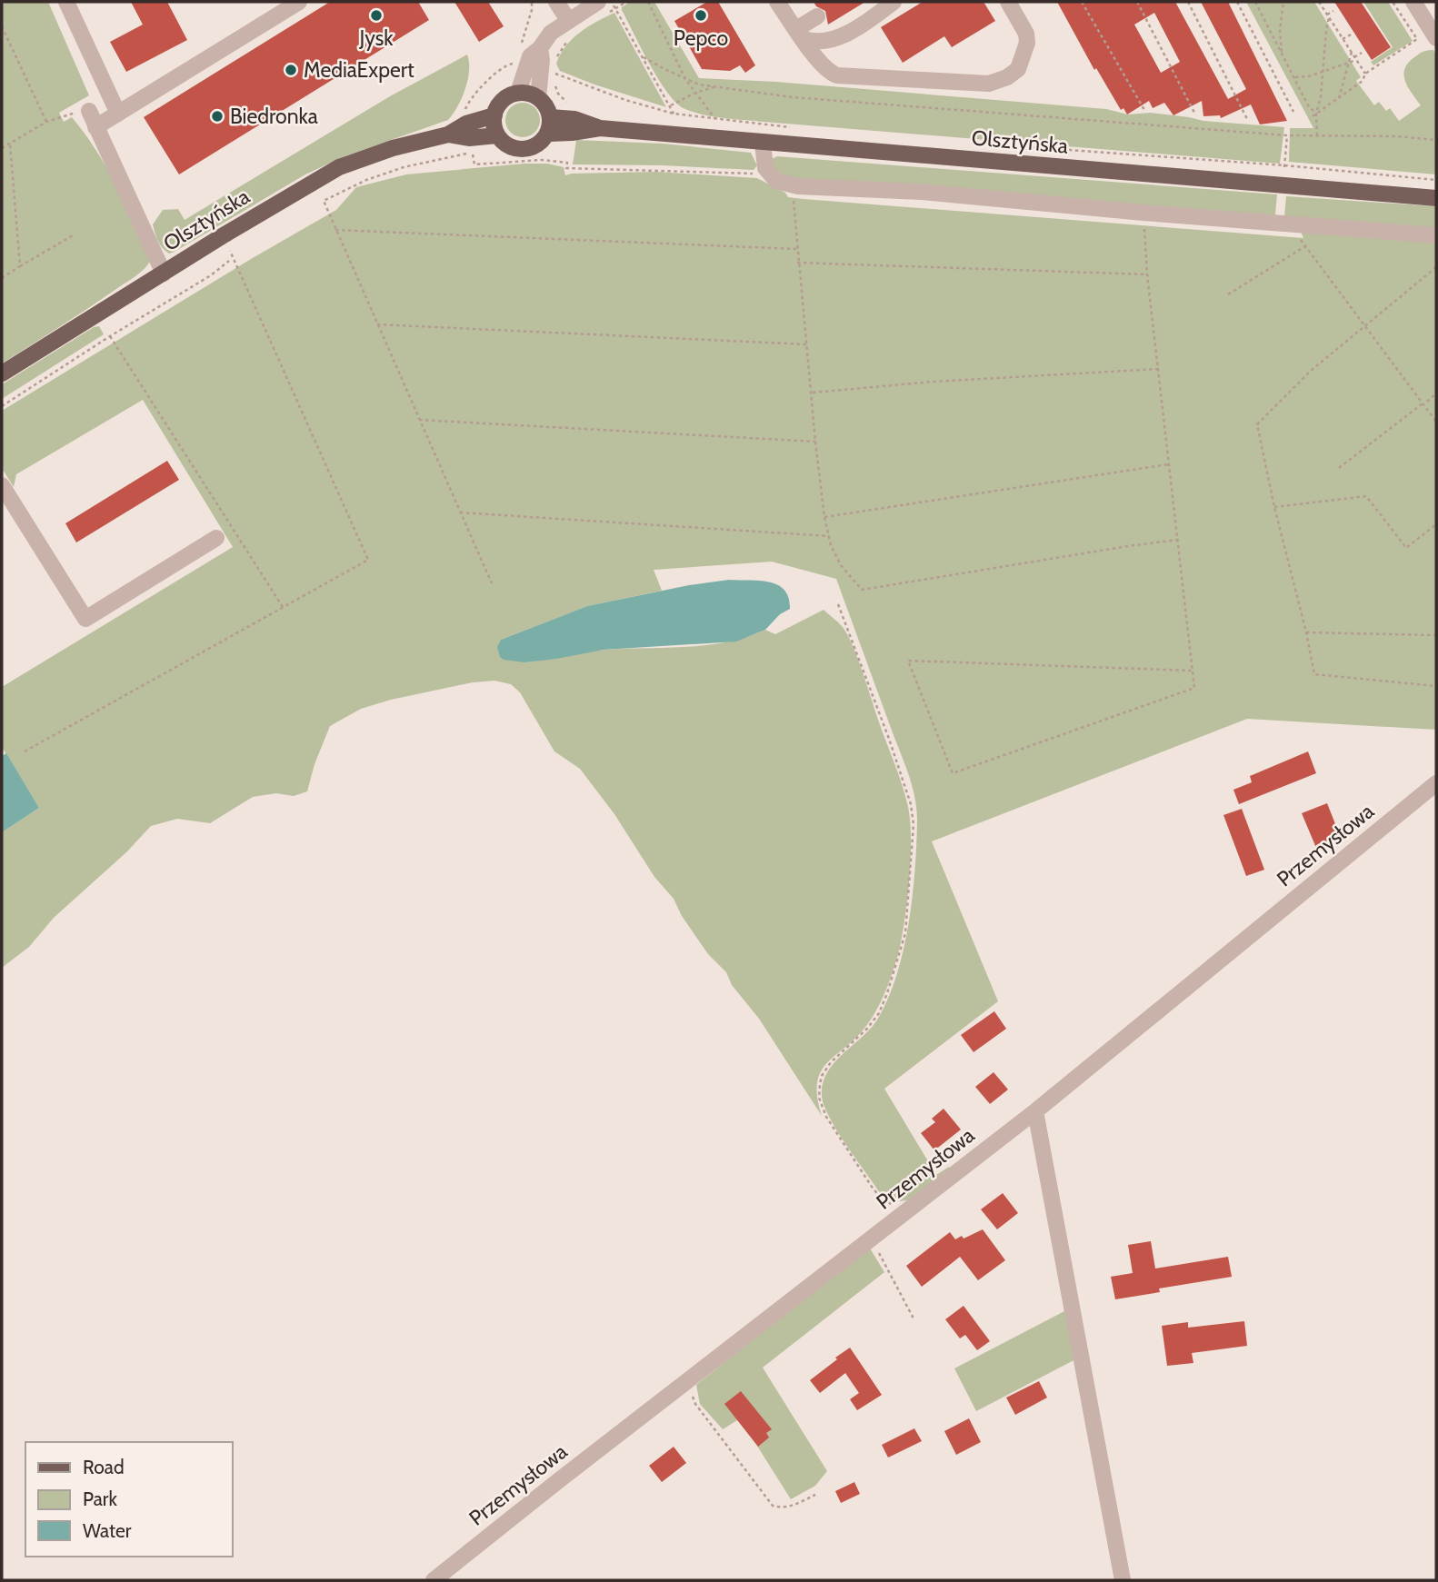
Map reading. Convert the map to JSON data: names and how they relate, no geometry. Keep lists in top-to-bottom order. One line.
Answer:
{"streets":{"main road":["Olsztyńska"],"street":["Przemysłowa"]},"places":["Jysk","Pepco","MediaExpert","Biedronka"],"legend":["Road","Park","Water"]}
